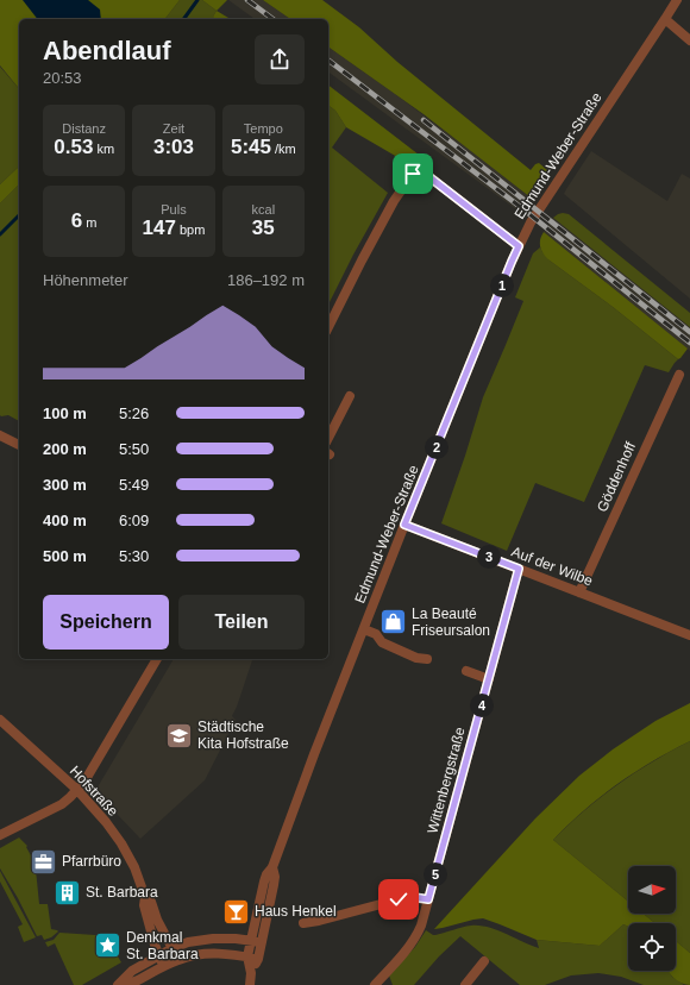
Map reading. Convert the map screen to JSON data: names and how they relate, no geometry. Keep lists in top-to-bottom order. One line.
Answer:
{"streets":{"street":["Edmund-Weber-Straße","Göddenhoff","Auf der Wilbe","Wittenbergstraße","Hofstraße"]},"crossings":[["Edmund-Weber-Straße","Auf der Wilbe"],["Göddenhoff","Auf der Wilbe"],["Auf der Wilbe","Wittenbergstraße"]],"places":{"shop":["La Beauté Friseursalon"],"school or university":["Städtische Kita Hofstraße"],"office":["Pfarrbüro"],"building":["St. Barbara"],"bar":["Haus Henkel"],"place":["Denkmal St. Barbara"]},"north":"right","page":{"heading":["Abendlauf","20:53"],"stats":[["Distanz","0.53 km"],["Zeit","3:03"],["Tempo","5:45 /km"],["6 m"],["Puls","147 bpm"],["kcal","35"]],"chart":["Höhenmeter","186–192 m"],"pins":["1","2","3","4","5"],"list":[{"name":"100 m","note":"5:26"},{"name":"200 m","note":"5:50"},{"name":"300 m","note":"5:49"},{"name":"400 m","note":"6:09"},{"name":"500 m","note":"5:30"}],"buttons":["Speichern","Teilen"]}}
